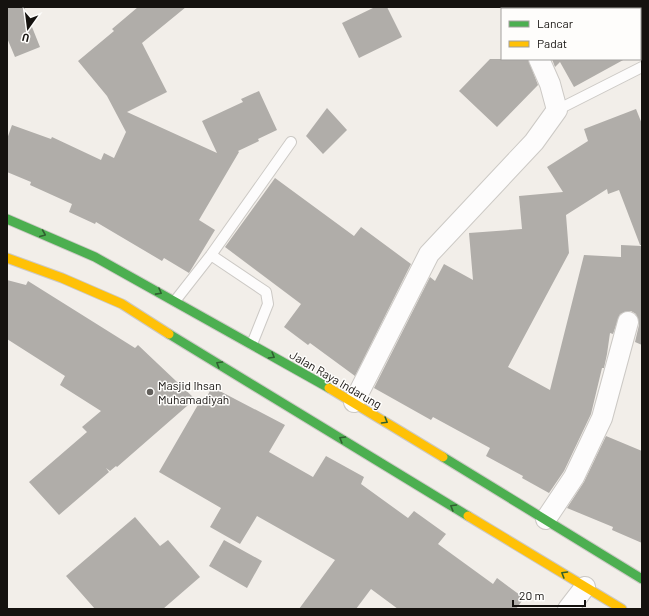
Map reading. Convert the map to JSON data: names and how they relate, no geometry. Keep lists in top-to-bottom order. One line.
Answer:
{"streets":{"highway":["Jalan Raya Indarung"]},"places":["Masjid Ihsan Muhamadiyah"],"legend":["Lancar","Padat"],"scale_bar":"20 m","north":"bottom"}
